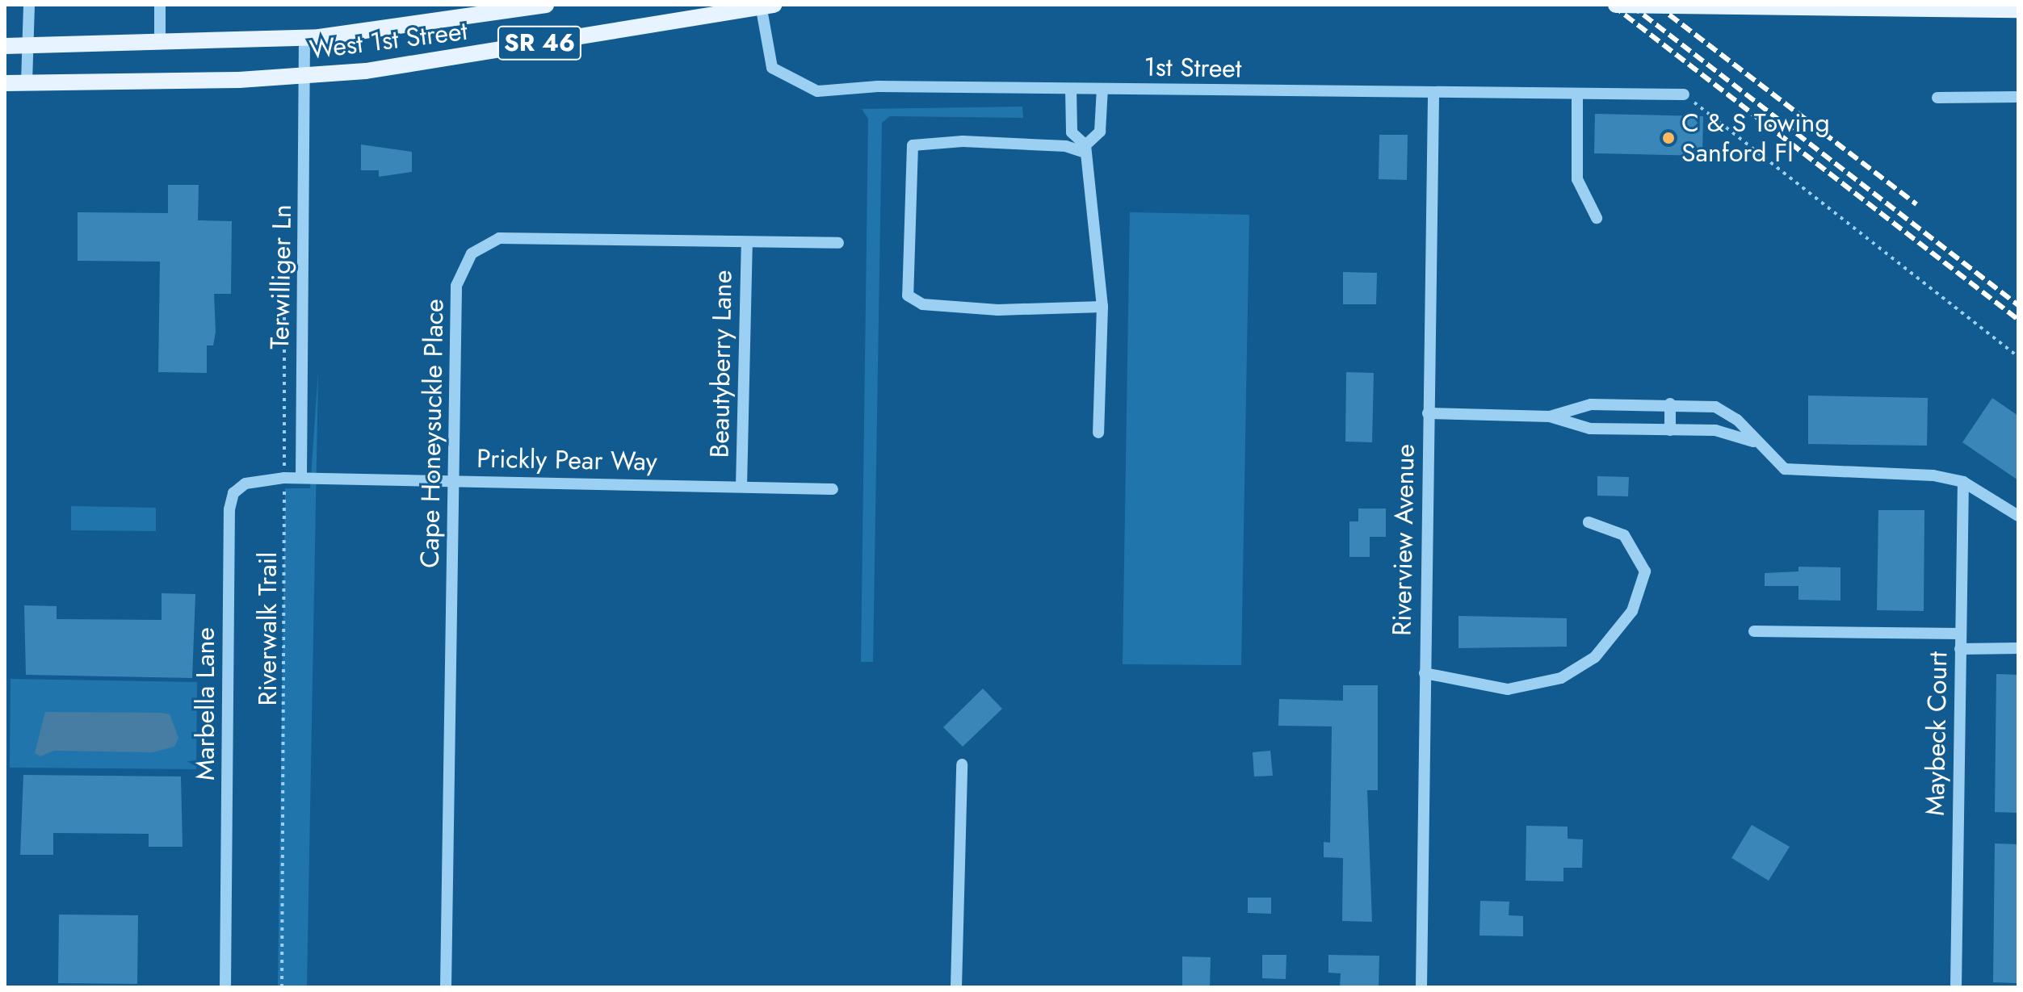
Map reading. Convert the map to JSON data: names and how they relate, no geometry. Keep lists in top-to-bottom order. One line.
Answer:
{"streets":{"main road":["West 1st Street","SR 46"],"street":["1st Street","Terwilliger Ln","Beautyberry Lane","Cape Honeysuckle Place","Prickly Pear Way","Riverview Avenue","Marbella Lane","Maybeck Court"],"path":["Riverwalk Trail"]},"crossings":[["West 1st Street","1st Street"],["West 1st Street","Terwilliger Ln"],["1st Street","Riverview Avenue"],["Terwilliger Ln","Prickly Pear Way"],["Terwilliger Ln","Marbella Lane"],["Beautyberry Lane","Cape Honeysuckle Place"],["Beautyberry Lane","Prickly Pear Way"],["Cape Honeysuckle Place","Prickly Pear Way"],["Prickly Pear Way","Marbella Lane"],["Riverwalk Trail","Marbella Lane"]],"places":["C & S Towing Sanford Fl"]}
